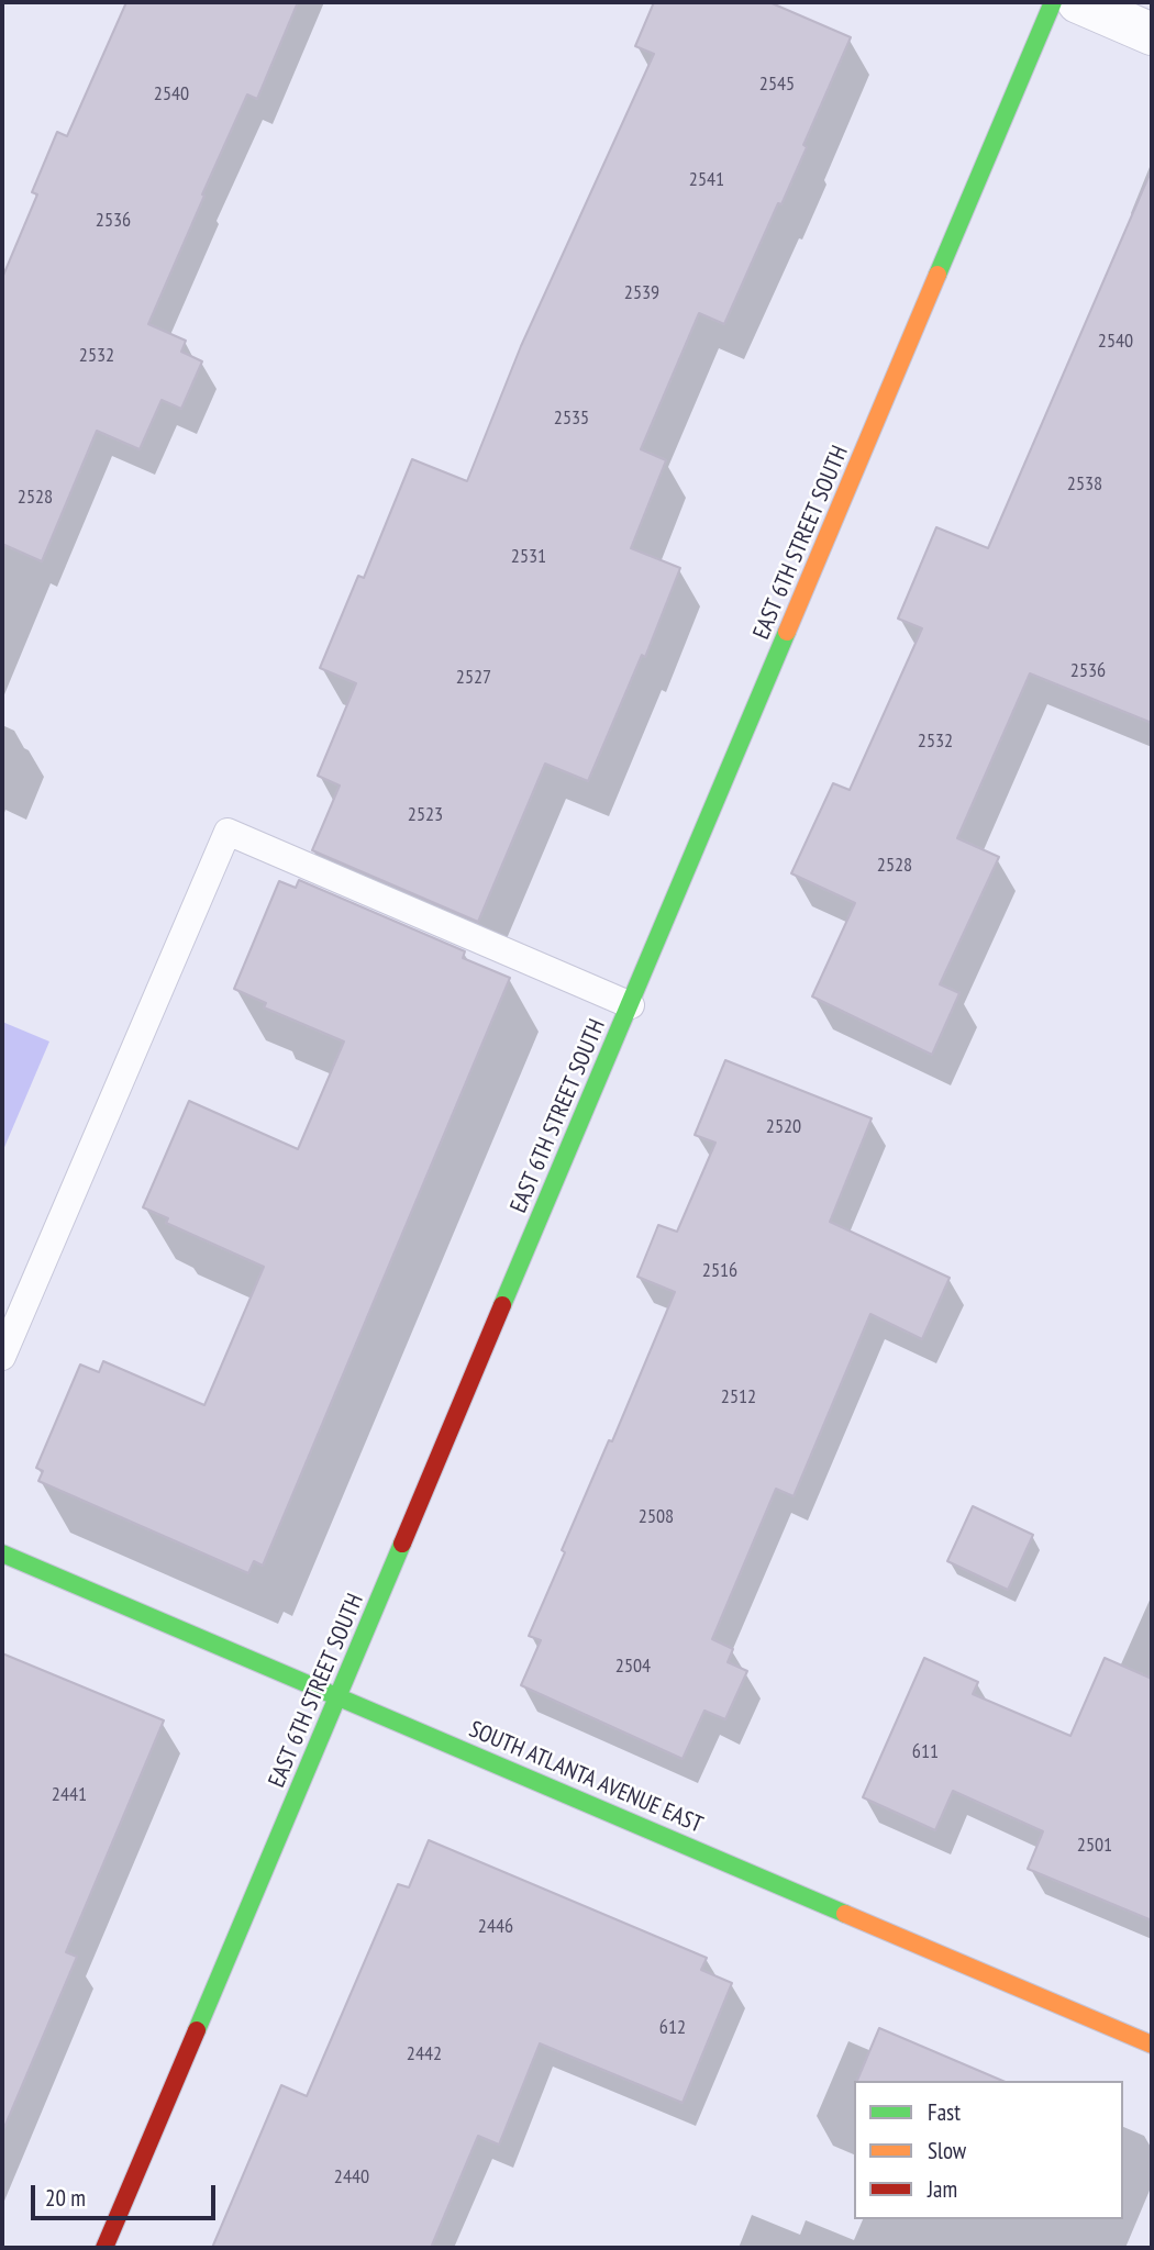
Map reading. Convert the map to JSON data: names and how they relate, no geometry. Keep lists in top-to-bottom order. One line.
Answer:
{"streets":{"street":["EAST 6TH STREET SOUTH","SOUTH ATLANTA AVENUE EAST"]},"crossings":[["EAST 6TH STREET SOUTH","SOUTH ATLANTA AVENUE EAST"]],"house_numbers":["2545","2540","2541","2536","2539","2540","2532","2535","2538","2528","2531","2536","2527","2532","2523","2528","2520","2516","2512","2508","2504","611","2441","2501","2446","612","2442","2440"],"legend":["Fast","Slow","Jam"],"scale_bar":"20 m"}
